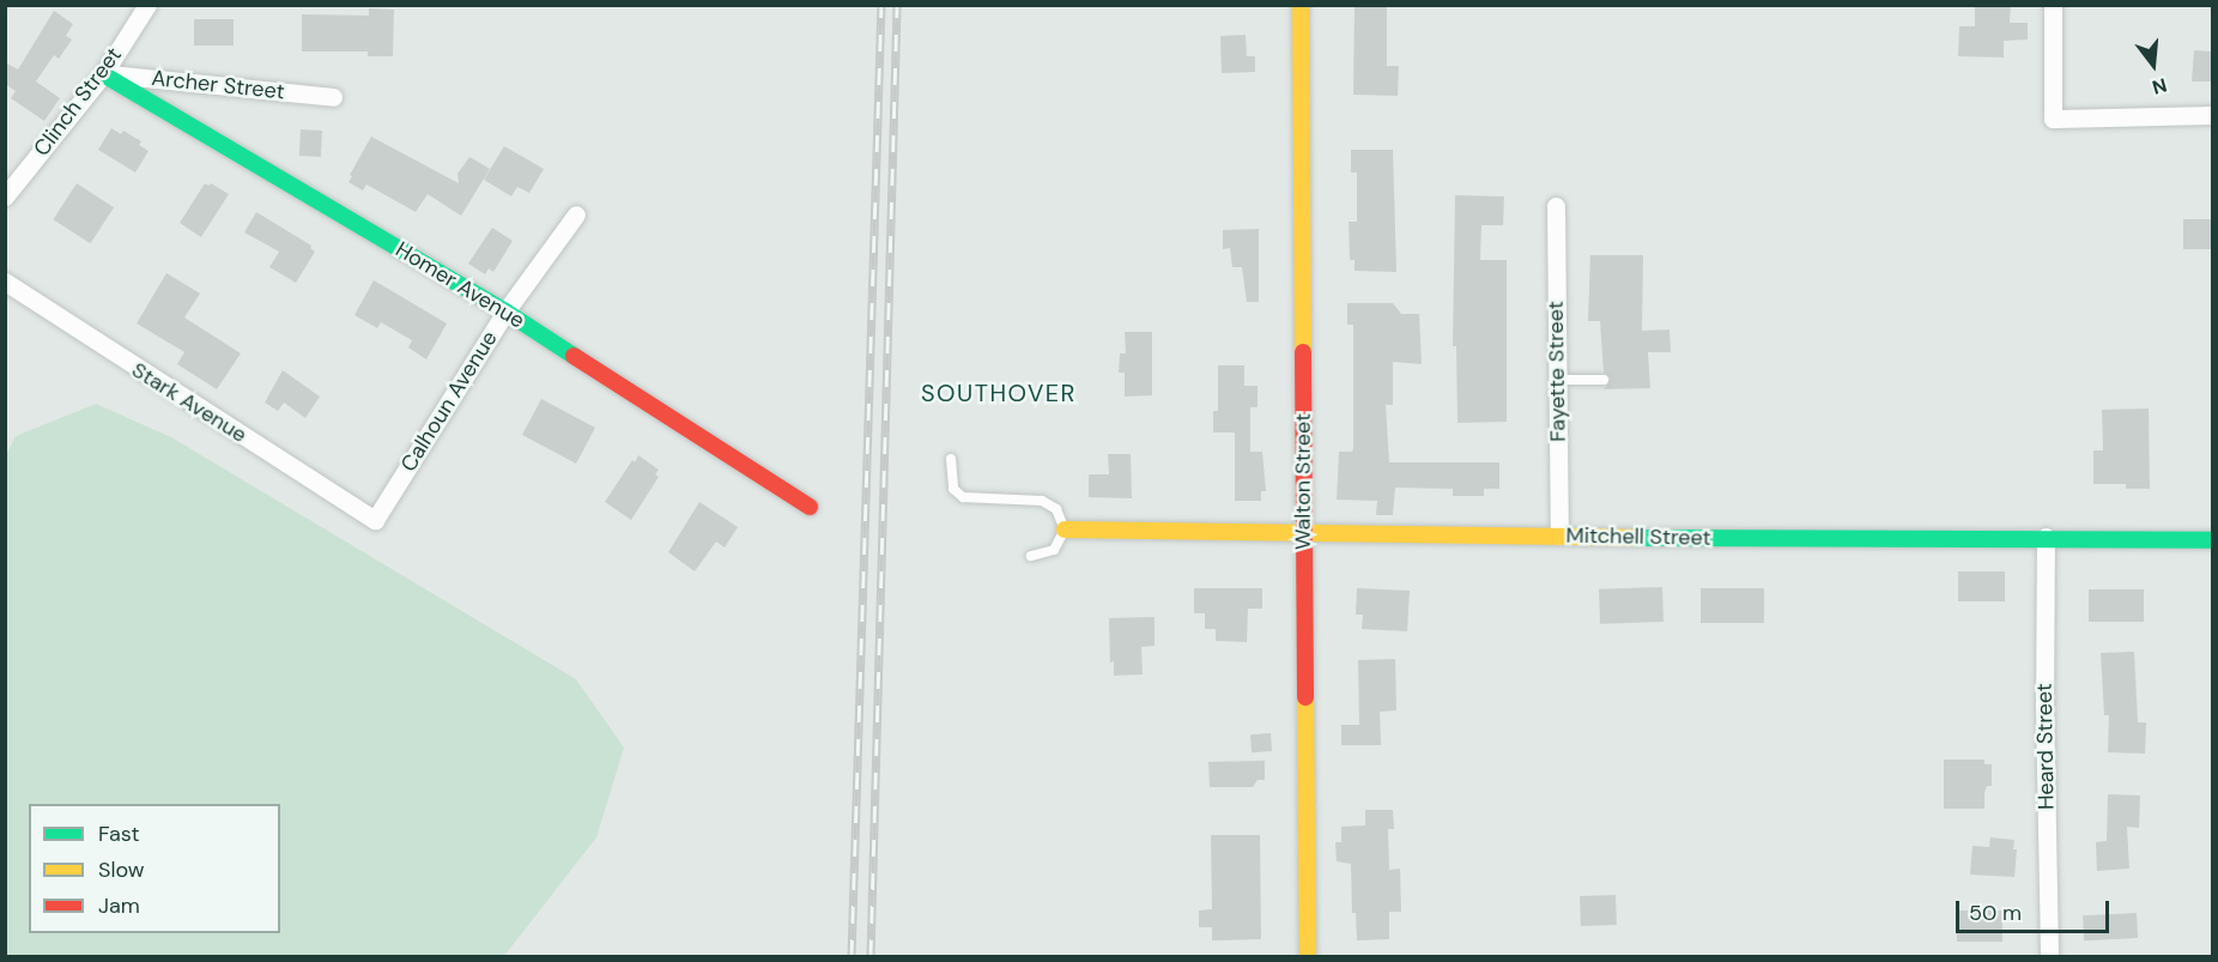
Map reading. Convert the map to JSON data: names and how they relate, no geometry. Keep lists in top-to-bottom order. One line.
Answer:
{"streets":{"street":["Archer Street","Clinch Street","Homer Avenue","Fayette Street","Calhoun Avenue","Stark Avenue","Walton Street","Mitchell Street","Heard Street"]},"crossings":[["Archer Street","Clinch Street"],["Archer Street","Homer Avenue"],["Clinch Street","Homer Avenue"],["Homer Avenue","Calhoun Avenue"],["Fayette Street","Mitchell Street"],["Calhoun Avenue","Stark Avenue"],["Walton Street","Mitchell Street"],["Mitchell Street","Heard Street"]],"districts":["SOUTHOVER"],"legend":["Fast","Slow","Jam"],"scale_bar":"50 m","north":"bottom"}
